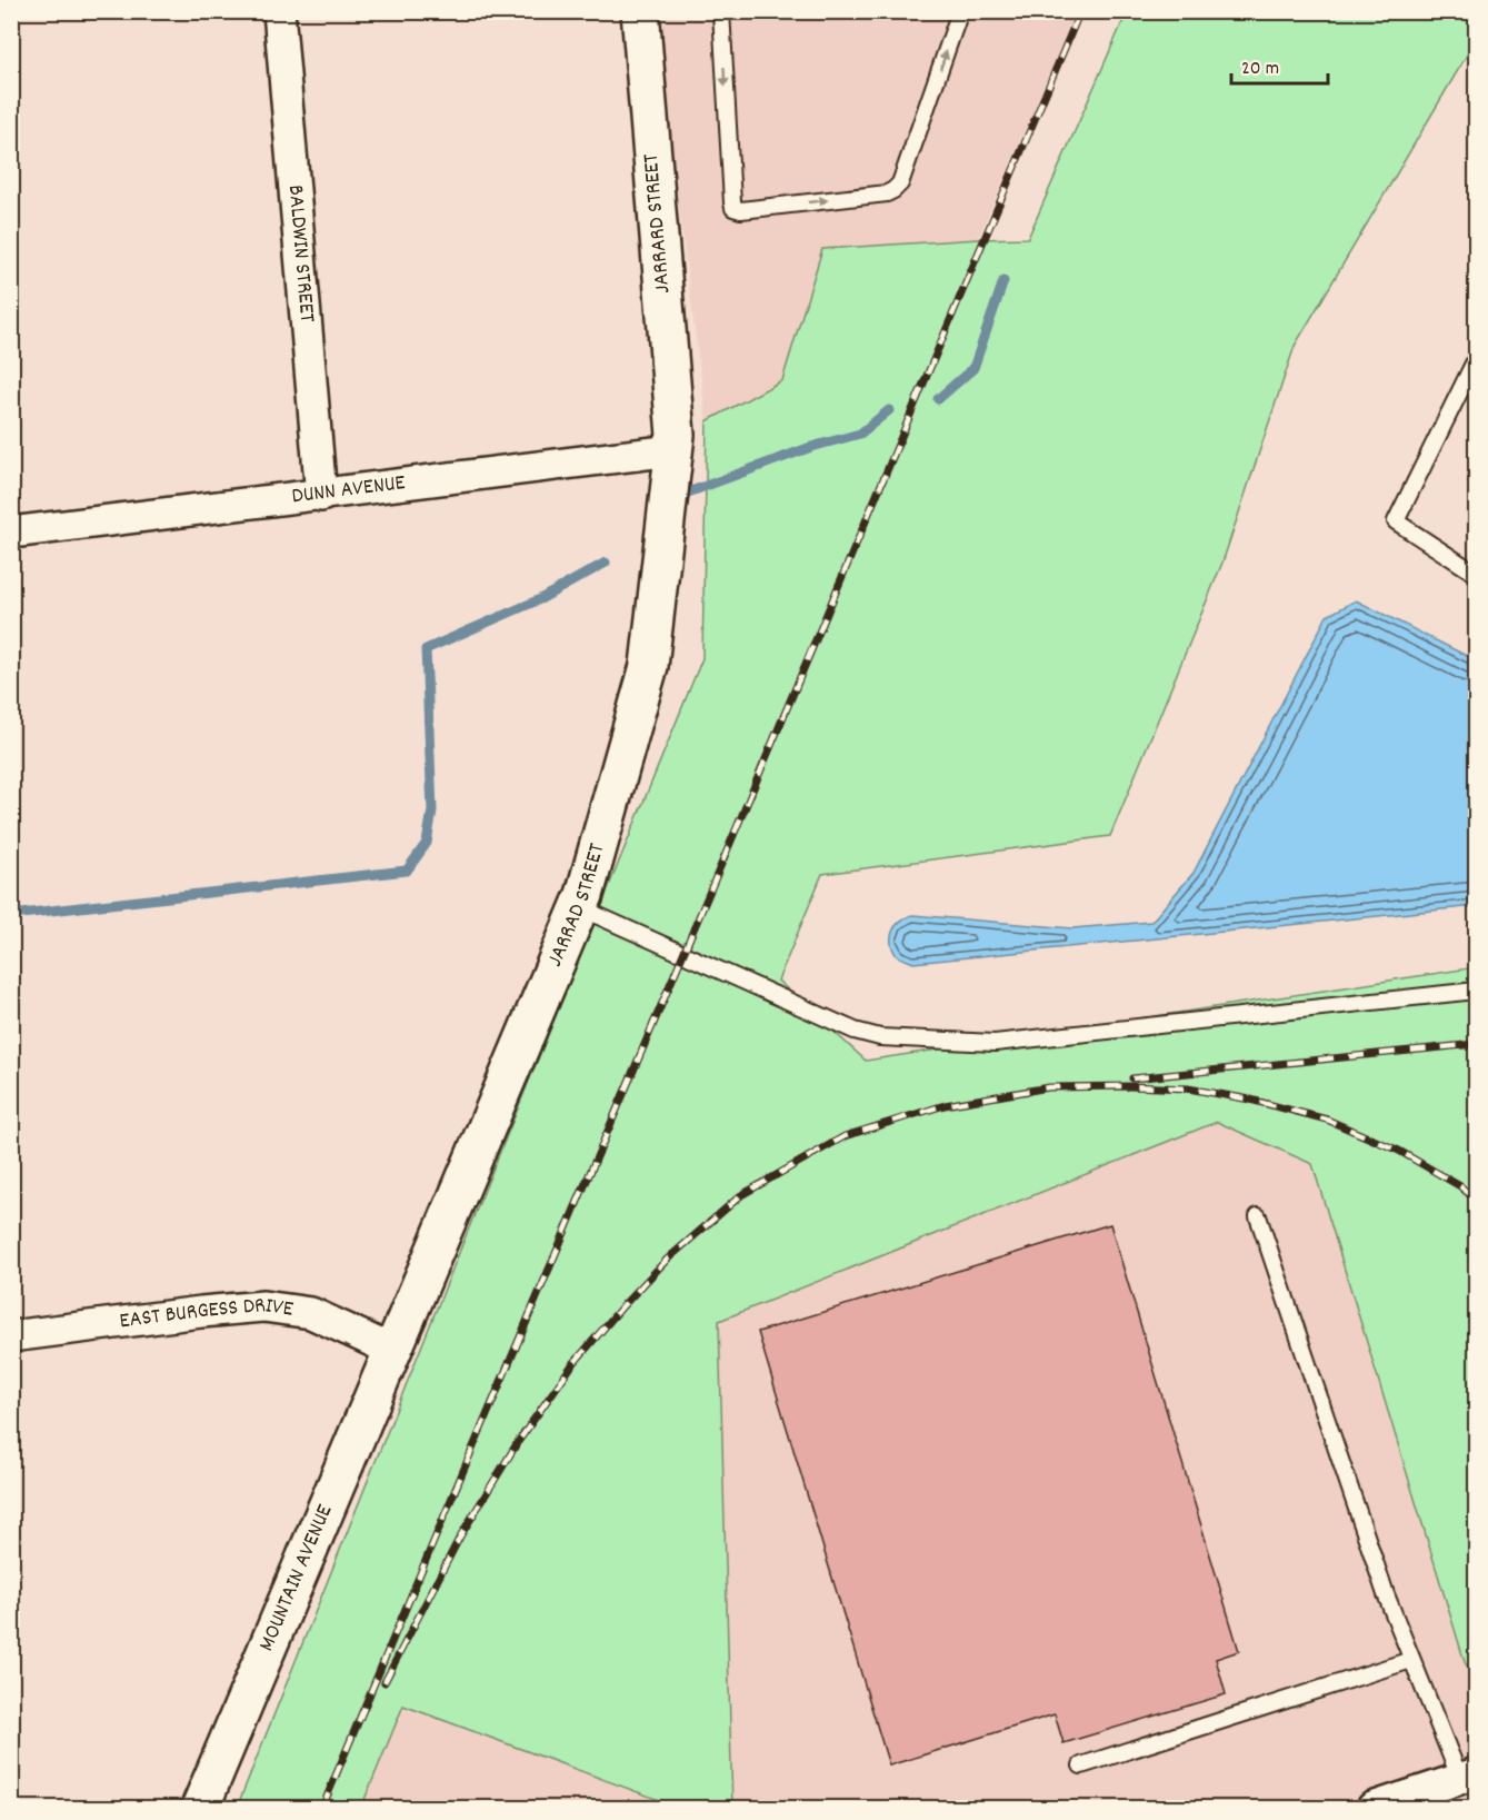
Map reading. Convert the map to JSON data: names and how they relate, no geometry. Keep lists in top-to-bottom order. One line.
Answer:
{"streets":{"street":["JARRARD STREET","BALDWIN STREET","DUNN AVENUE","JARRAD STREET","EAST BURGESS DRIVE","MOUNTAIN AVENUE"]},"crossings":[["JARRARD STREET","DUNN AVENUE"],["JARRARD STREET","JARRAD STREET"],["BALDWIN STREET","DUNN AVENUE"],["DUNN AVENUE","JARRAD STREET"],["JARRAD STREET","EAST BURGESS DRIVE"],["JARRAD STREET","MOUNTAIN AVENUE"],["EAST BURGESS DRIVE","MOUNTAIN AVENUE"]],"scale_bar":"20 m"}
